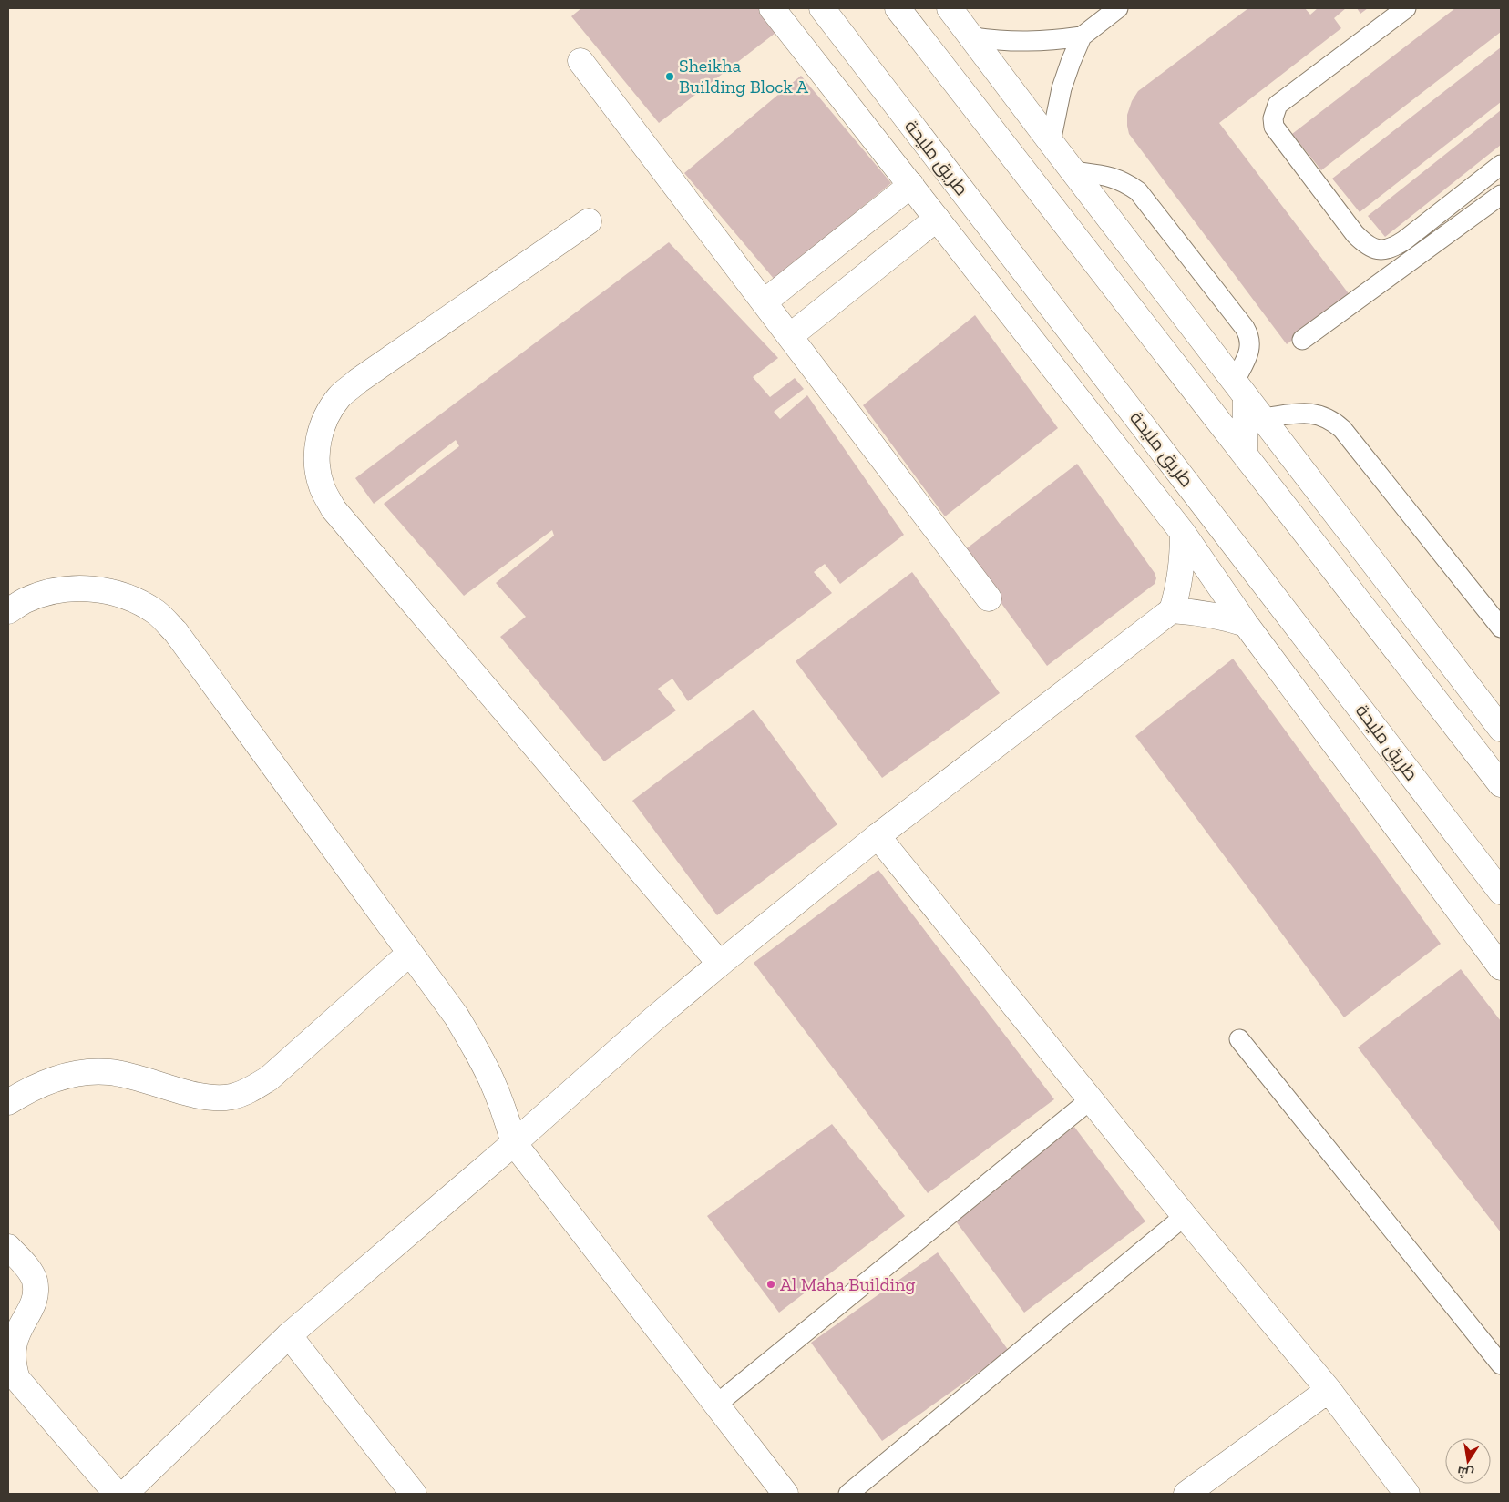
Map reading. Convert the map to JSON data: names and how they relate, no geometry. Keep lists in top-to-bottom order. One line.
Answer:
{"streets":{"street":["طريق مليحة"]},"places":["Sheikha Building Block A","Al Maha Building"],"north":"bottom"}
